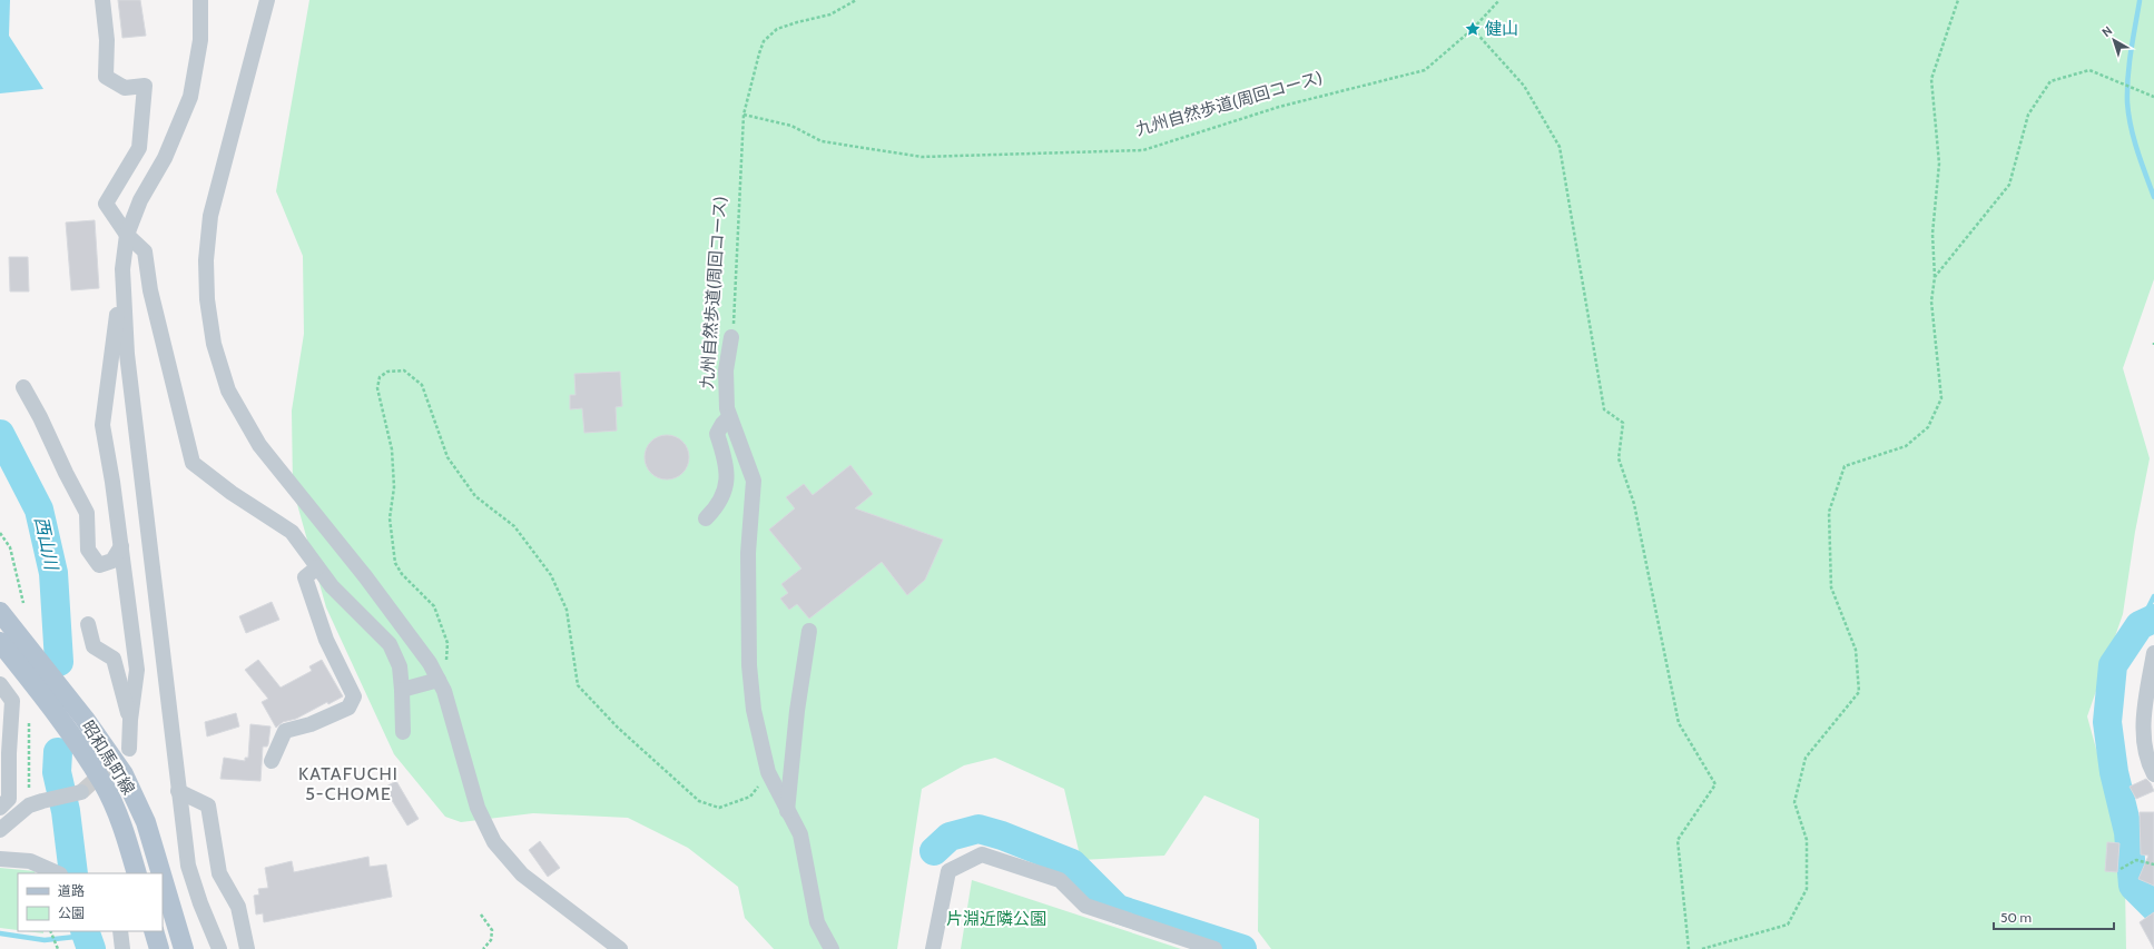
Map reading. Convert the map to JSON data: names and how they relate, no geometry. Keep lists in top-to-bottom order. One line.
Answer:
{"streets":{"main road":["昭和馬町線"],"street":["九州自然歩道(周回コース)"]},"districts":["KATAFUCHI 5-CHOME"],"water":["西山川"],"parks":["片淵近隣公園"],"places":{"place":["健山"]},"legend":["道路","公園"],"scale_bar":"50 m","north":"top left"}
